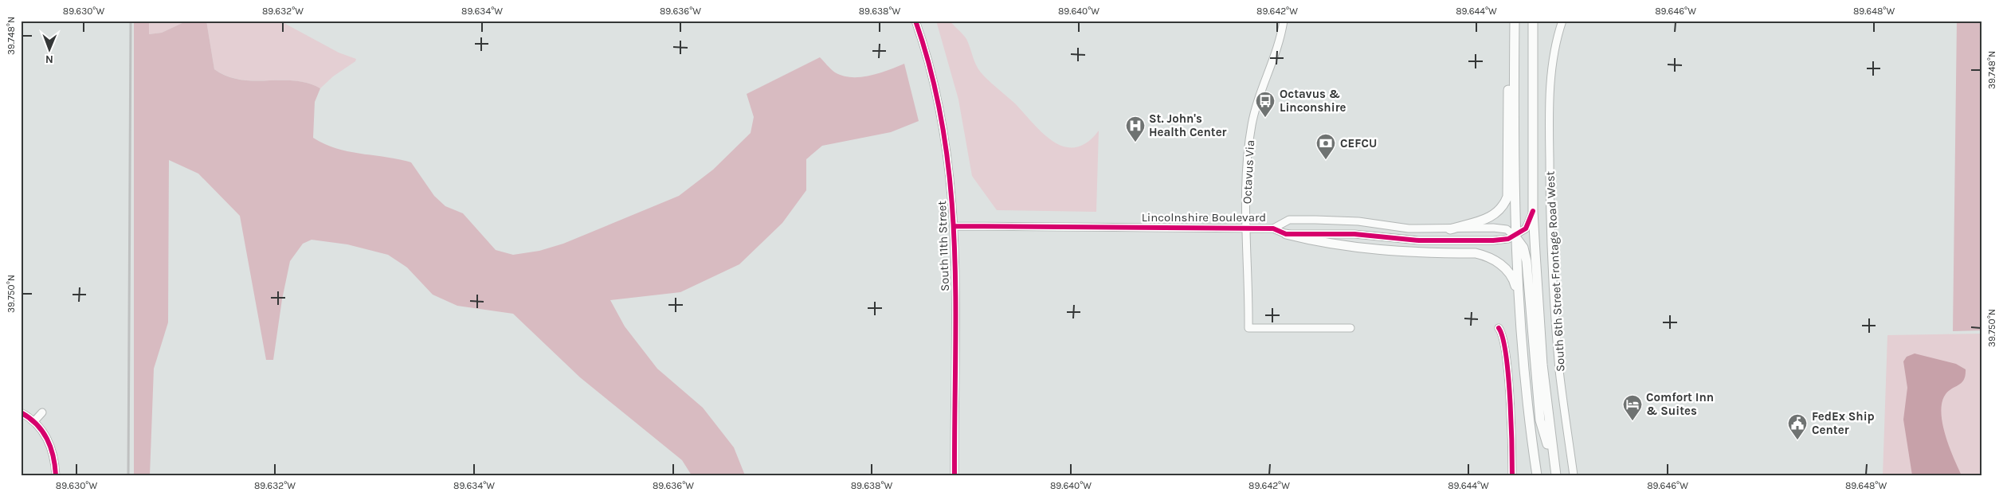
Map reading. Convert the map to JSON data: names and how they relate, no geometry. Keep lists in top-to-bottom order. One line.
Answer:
{"streets":{"street":["Octavus Via","Lincolnshire Boulevard","South 11th Street","South 6th Street Frontage Road West"]},"crossings":[["Octavus Via","Lincolnshire Boulevard"],["Lincolnshire Boulevard","South 11th Street"]],"places":{"bus stop":["Octavus & Linconshire"],"hospital":["St. John's Health Center"],"bank":["CEFCU"],"hotel":["Comfort Inn & Suites"],"public building":["FedEx Ship Center"]},"north":"bottom","coordinates":["89.630°W","89.632°W","89.634°W","89.636°W","89.638°W","89.640°W","89.642°W","89.644°W","89.646°W","89.648°W","39.748°N","39.750°N"]}
